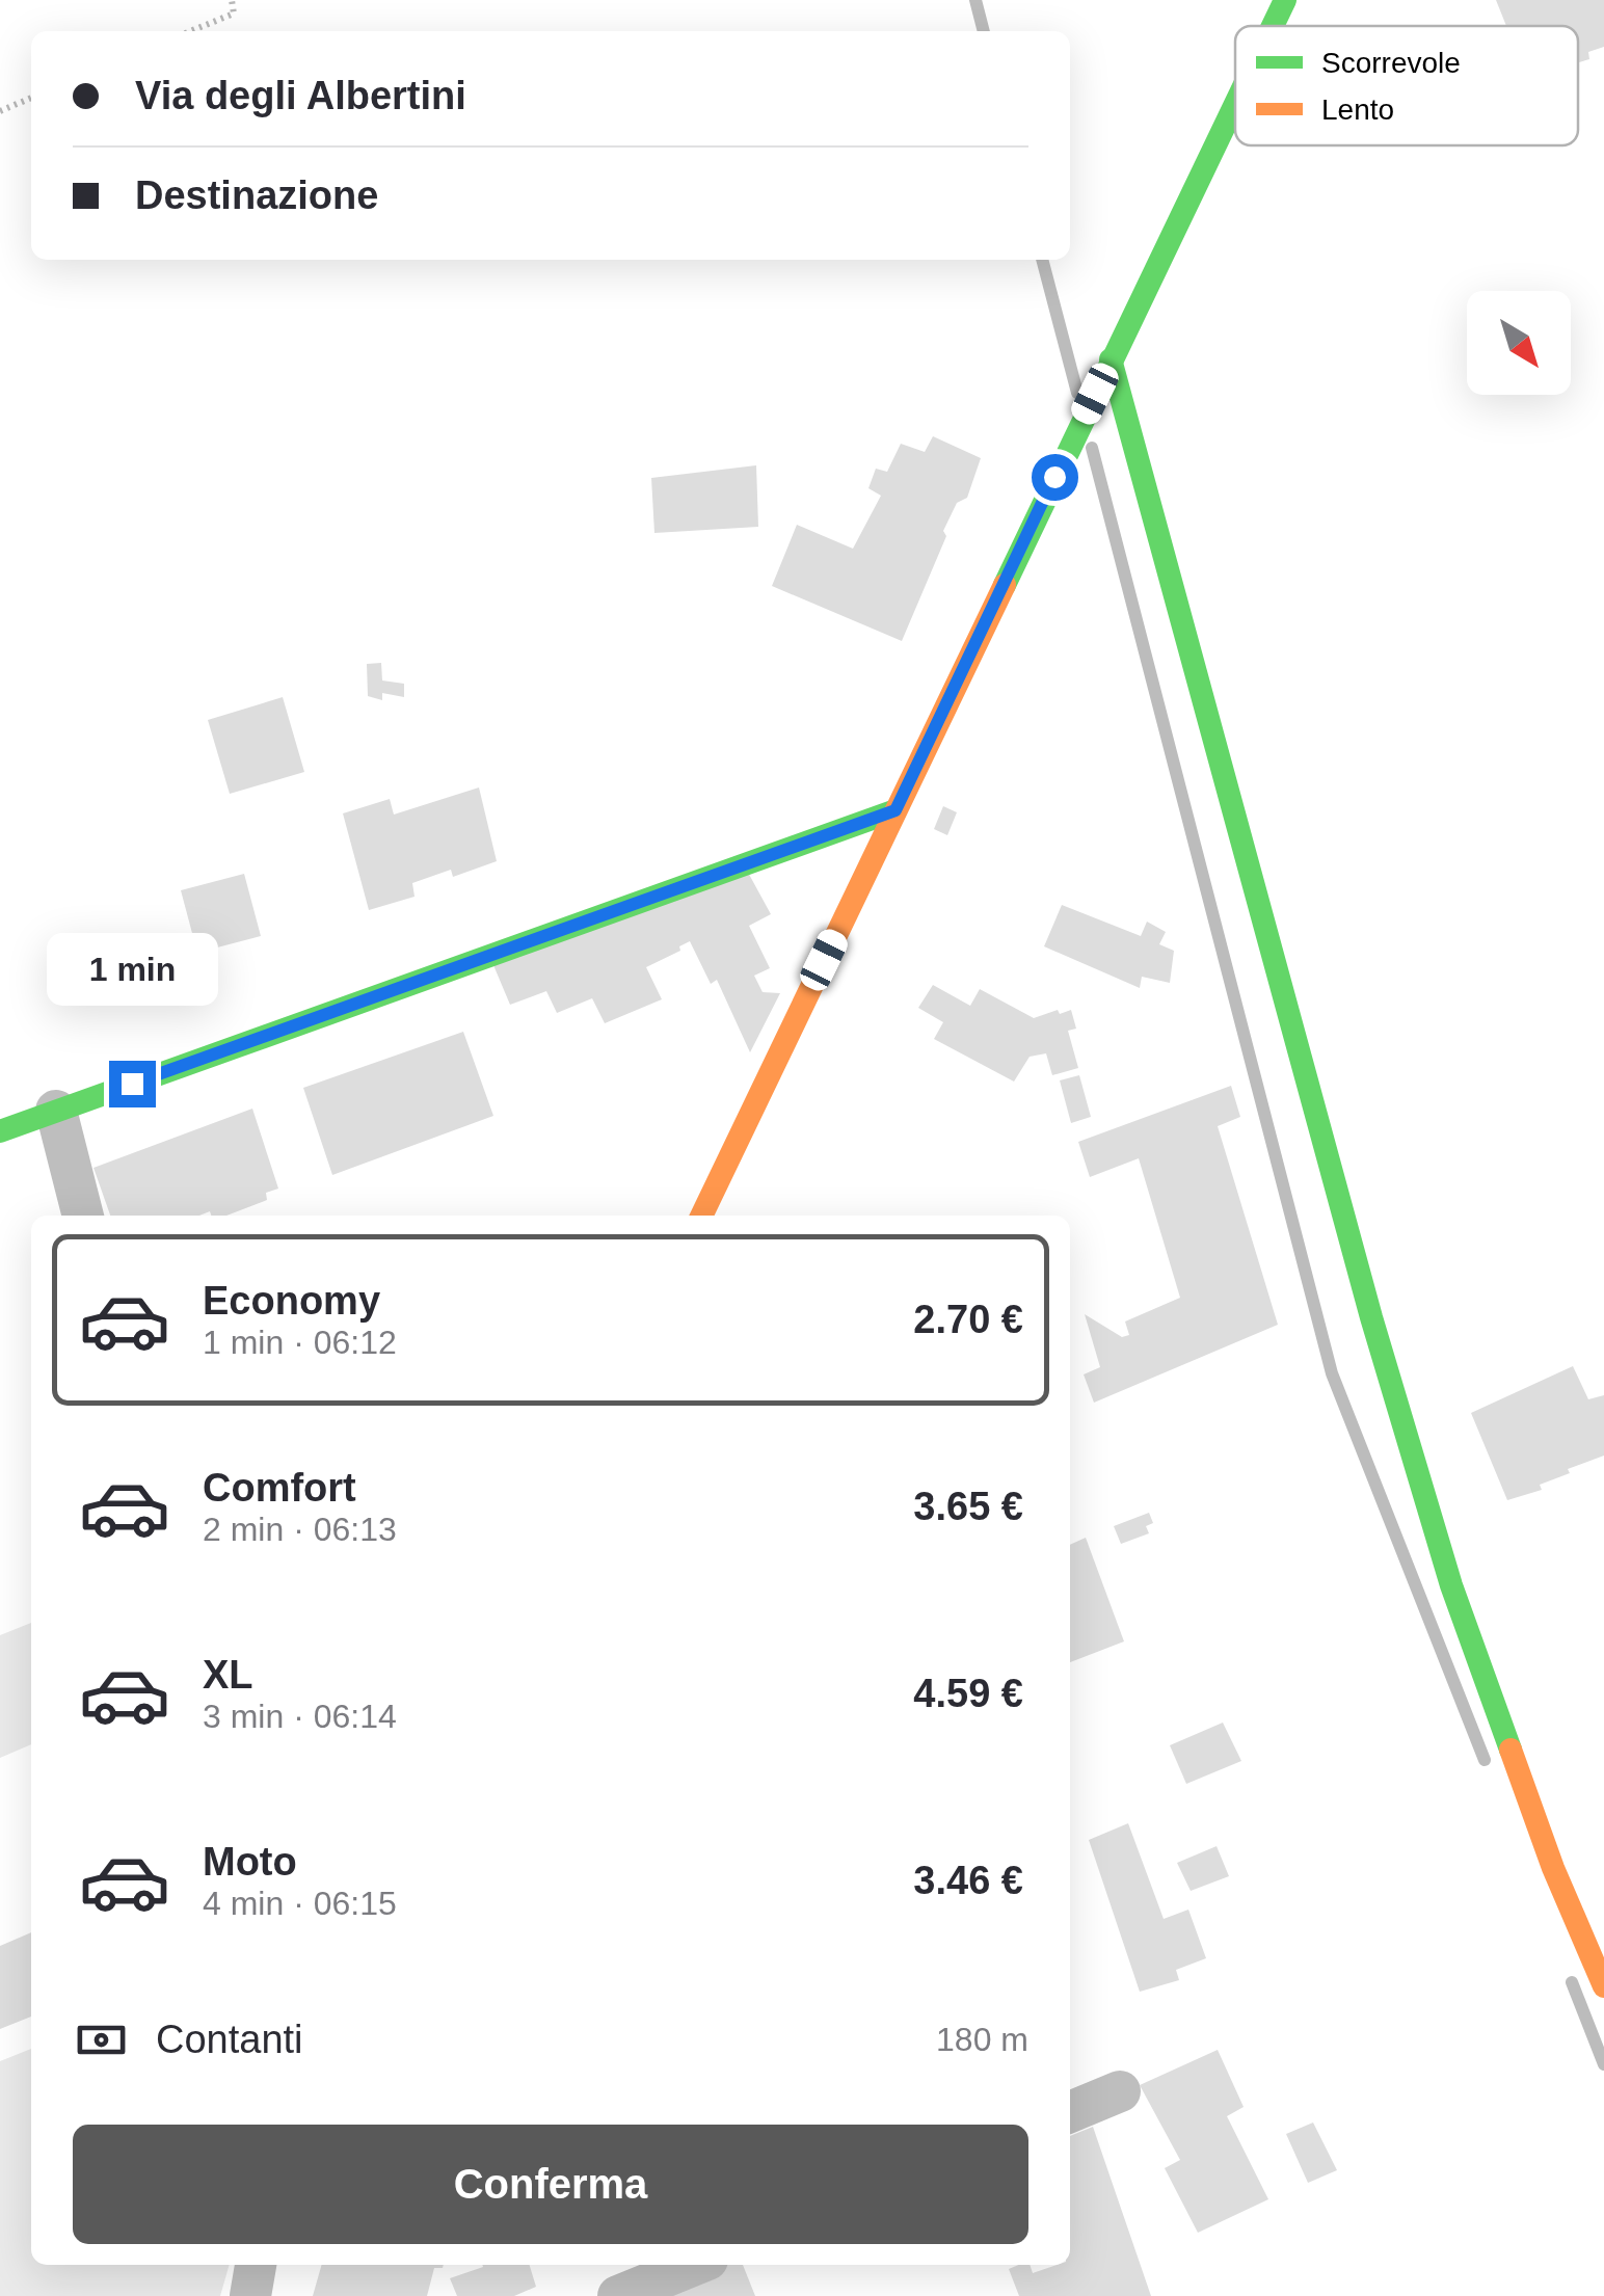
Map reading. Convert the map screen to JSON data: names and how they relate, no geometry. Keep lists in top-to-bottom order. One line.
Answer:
{"legend":["Scorrevole","Lento"],"north":"bottom right","page":{"banner":["Via degli Albertini","Destinazione"],"bubble":"1 min","list":[{"name":"Economy","note":"1 min · 06:12","value":"2.70 €"},{"name":"Comfort","note":"2 min · 06:13","value":"3.65 €"},{"name":"XL","note":"3 min · 06:14","value":"4.59 €"},{"name":"Moto","note":"4 min · 06:15","value":"3.46 €"}],"pay":["Contanti","180 m"],"buttons":"Conferma"}}
